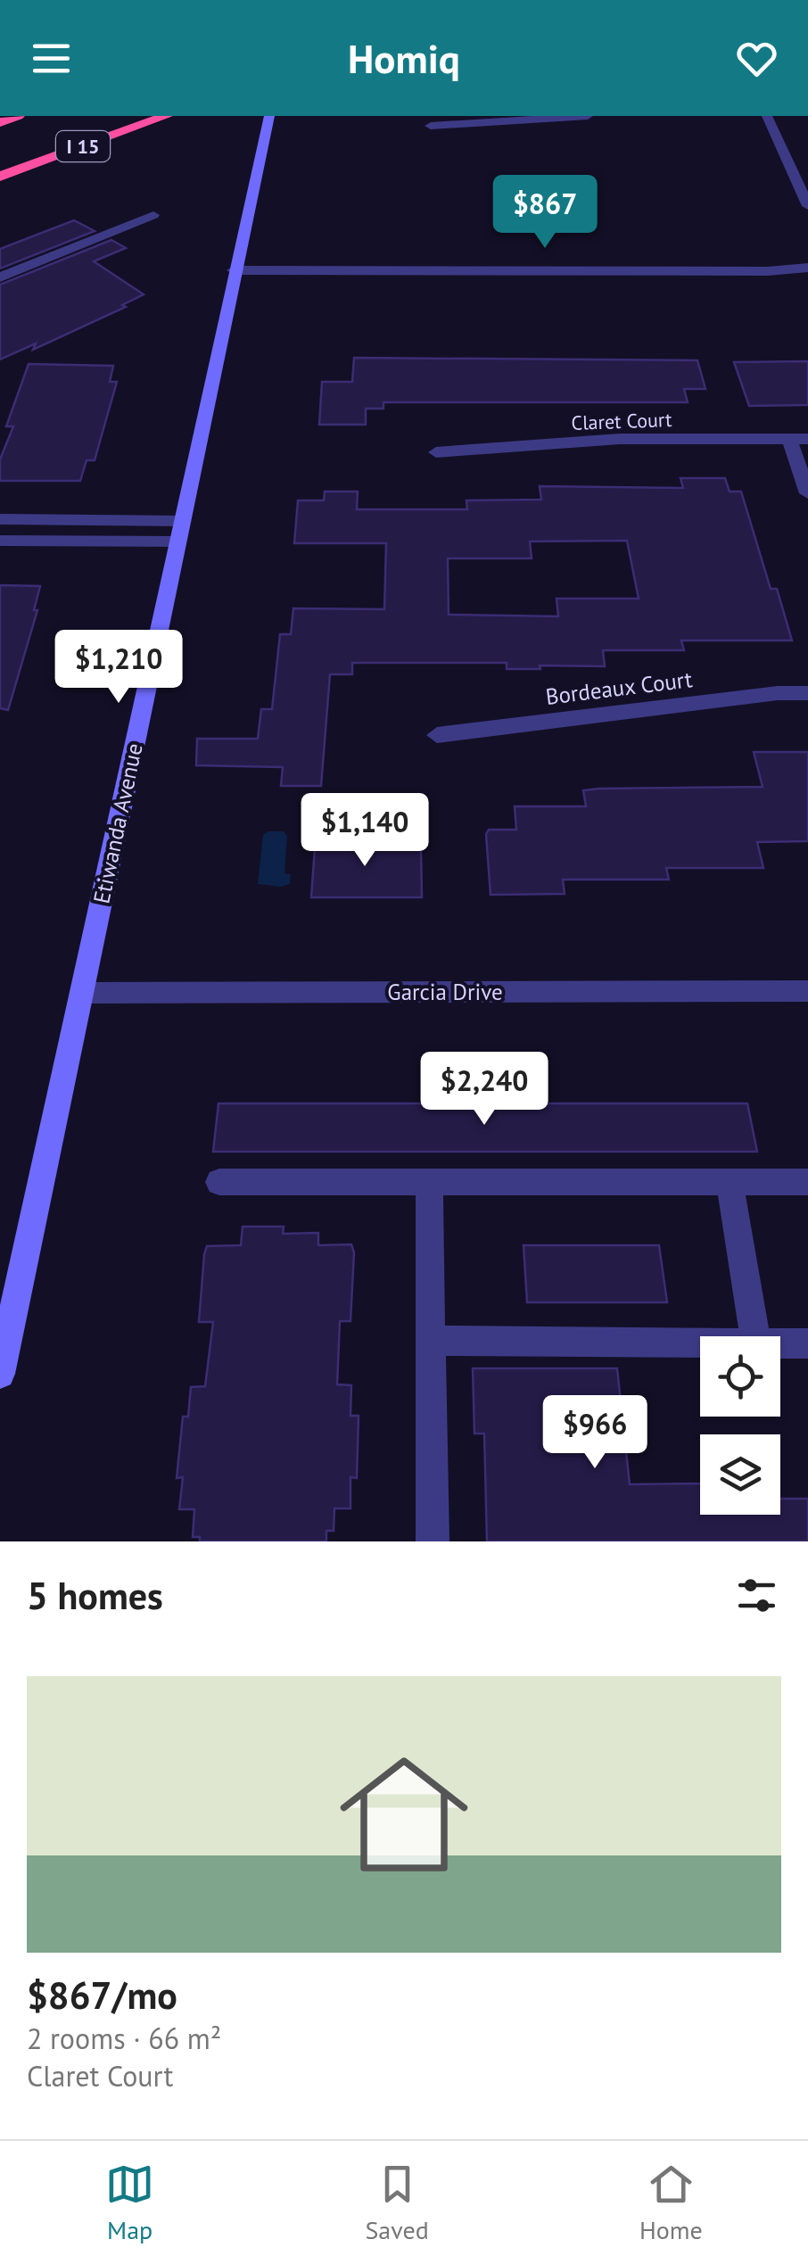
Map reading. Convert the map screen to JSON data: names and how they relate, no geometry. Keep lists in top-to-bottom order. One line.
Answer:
{"streets":{"highway":["I 15"],"main road":["Etiwanda Avenue"],"street":["Claret Court","Bordeaux Court","Garcia Drive"]},"crossings":[["Etiwanda Avenue","Garcia Drive"]],"page":{"header":"Homiq","price":["$867","$1,210","$1,140","$2,240","$966"],"heading":"5 homes","list":[{"name":"$867/mo","note":"2 rooms · 66 m² · Claret Court"}],"tabs":["Map","Saved","Home"]}}
